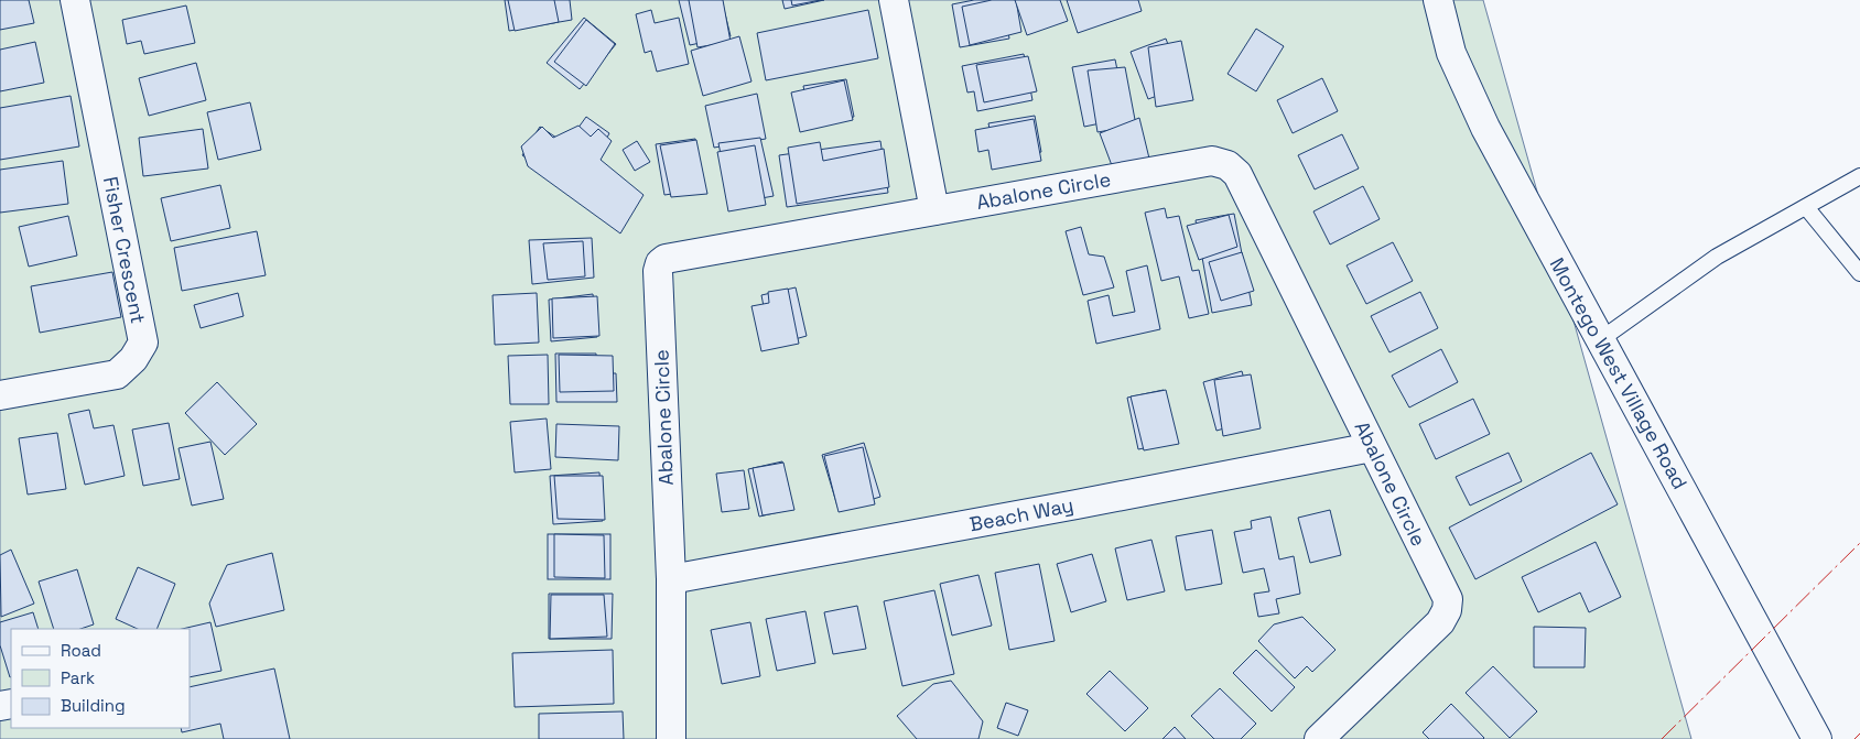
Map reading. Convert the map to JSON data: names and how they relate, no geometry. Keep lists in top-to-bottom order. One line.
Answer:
{"streets":{"street":["Abalone Circle","Fisher Crescent","Montego West Village Road","Beach Way"]},"crossings":[["Abalone Circle","Beach Way"]],"legend":["Road","Park","Building"]}
